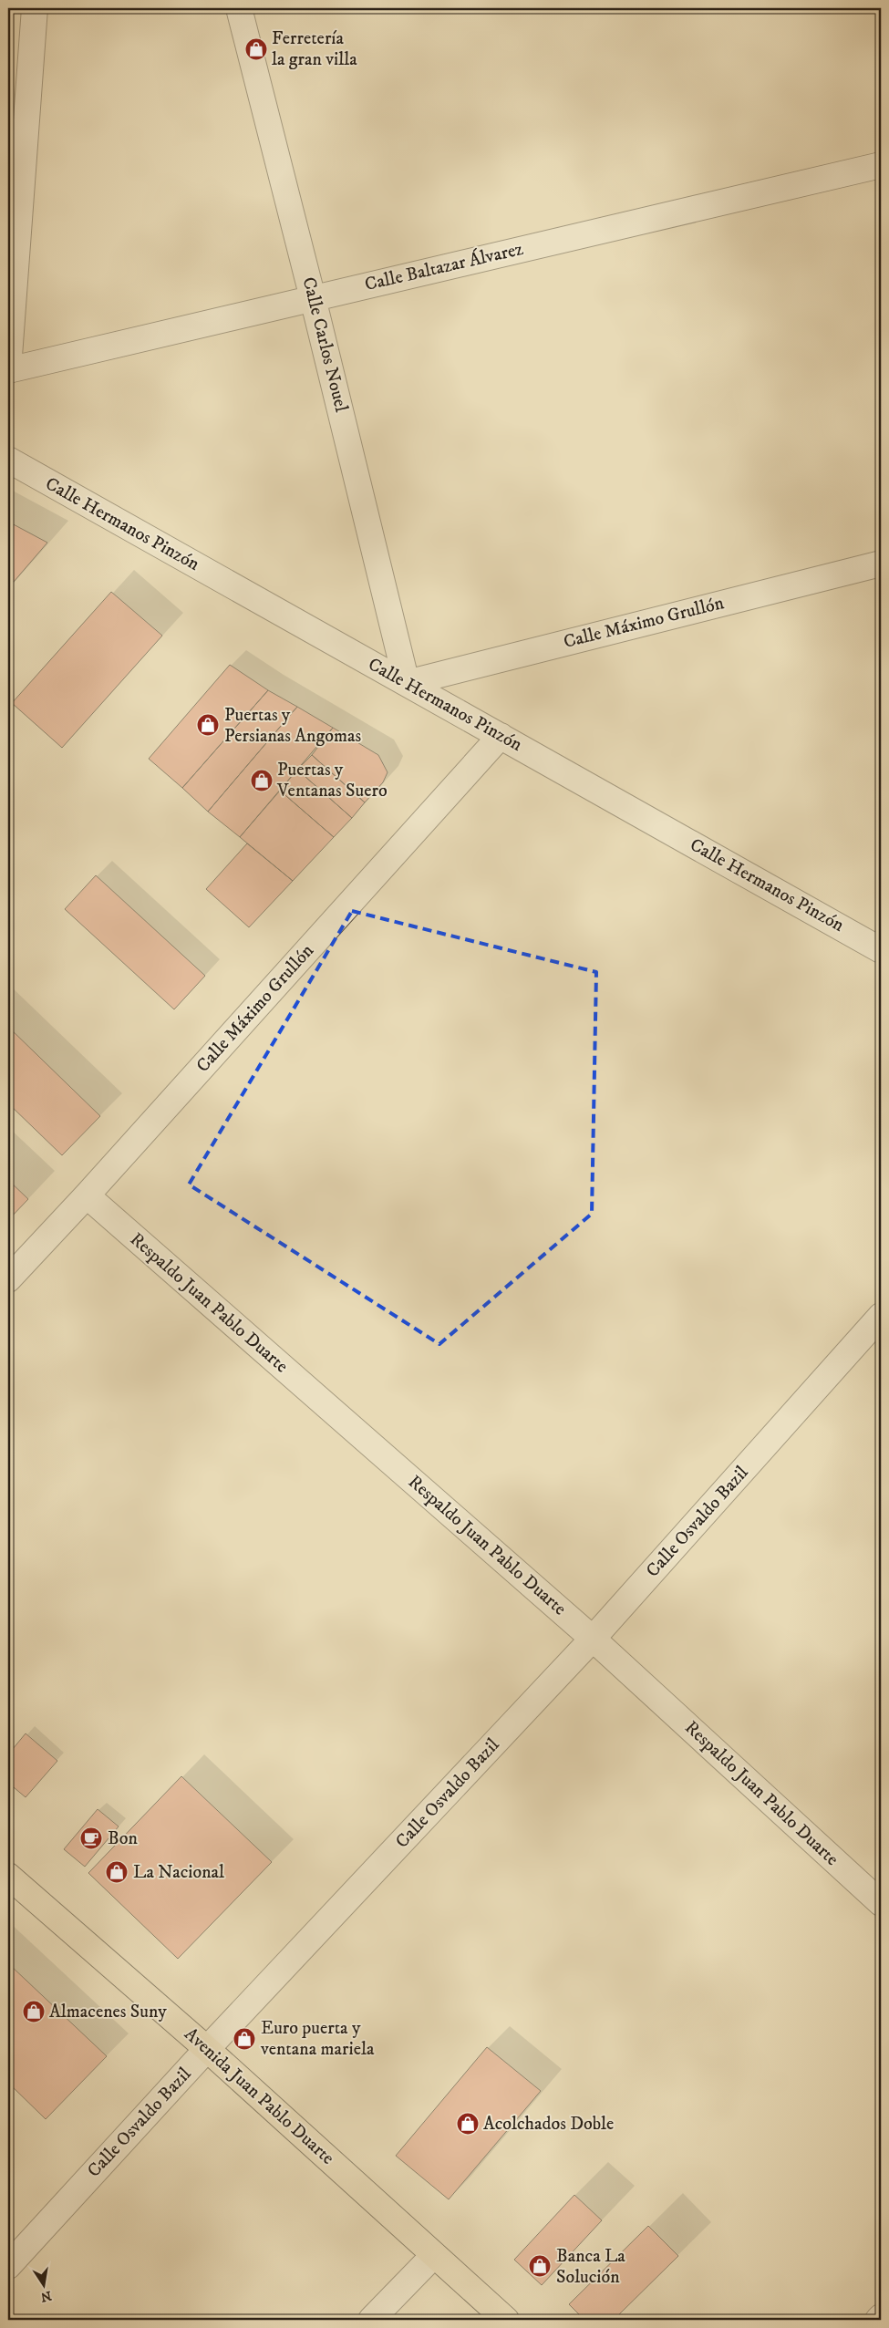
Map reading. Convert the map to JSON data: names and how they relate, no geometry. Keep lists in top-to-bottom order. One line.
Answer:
{"streets":{"main road":["Avenida Juan Pablo Duarte"],"street":["Calle Baltazar Álvarez","Calle Carlos Nouel","Calle Hermanos Pinzón","Calle Máximo Grullón","Respaldo Juan Pablo Duarte","Calle Osvaldo Bazil"]},"crossings":[["Calle Baltazar Álvarez","Calle Carlos Nouel"],["Calle Carlos Nouel","Calle Hermanos Pinzón"],["Calle Carlos Nouel","Calle Máximo Grullón"],["Calle Hermanos Pinzón","Calle Máximo Grullón"],["Calle Máximo Grullón","Respaldo Juan Pablo Duarte"],["Respaldo Juan Pablo Duarte","Calle Osvaldo Bazil"],["Calle Osvaldo Bazil","Avenida Juan Pablo Duarte"]],"places":{"shop":["Ferretería la gran villa","Puertas y Persianas Angomas","Puertas y Ventanas Suero","La Nacional","Almacenes Suny","Euro puerta y ventana mariela","Acolchados Doble","Banca La Solución"],"cafe":["Bon"]},"north":"bottom"}
